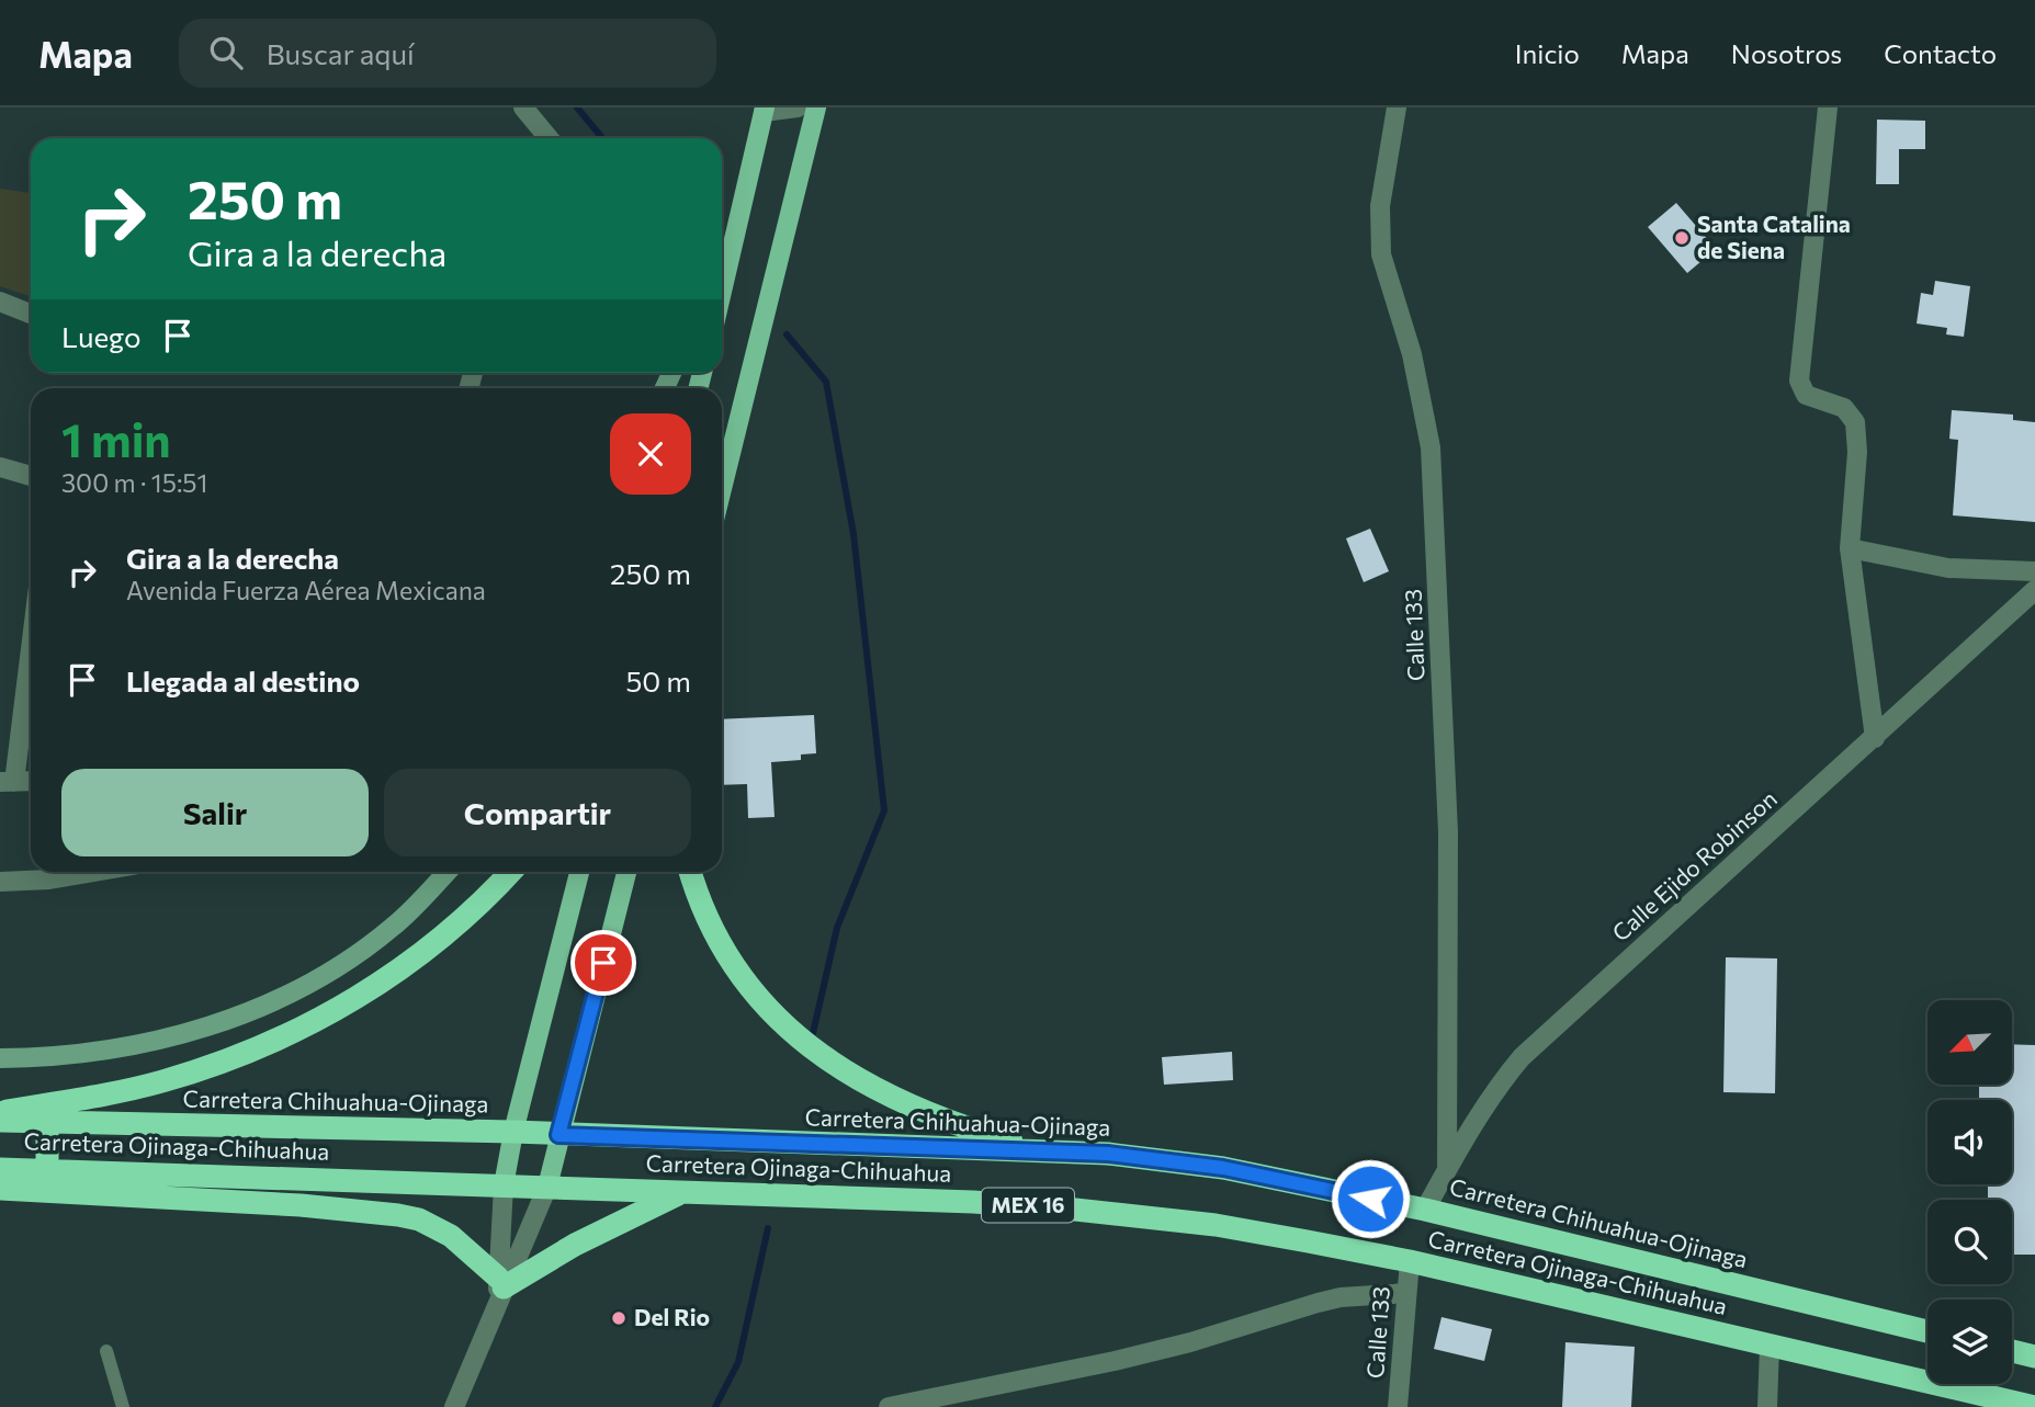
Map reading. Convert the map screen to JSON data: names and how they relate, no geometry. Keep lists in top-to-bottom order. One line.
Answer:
{"streets":{"highway":["Carretera Chihuahua-Ojinaga","Carretera Ojinaga-Chihuahua","MEX 16"],"street":["Calle 133","Calle Ejido Robinson"]},"crossings":[["Calle 133","Calle Ejido Robinson"],["Calle 133","Carretera Ojinaga-Chihuahua"],["Calle Ejido Robinson","Carretera Chihuahua-Ojinaga"]],"places":["Santa Catalina de Siena","Del Rio"],"north":"bottom left","page":{"header":"Mapa","search":"Buscar aquí","nav":["Inicio","Mapa","Nosotros","Contacto"],"turn":["250 m","Gira a la derecha"],"then":"Luego","heading":["1 min","300 m · 15:51"],"list":[{"name":"Gira a la derecha","note":"Avenida Fuerza Aérea Mexicana","value":"250 m"},{"name":"Llegada al destino","value":"50 m"}],"buttons":["Salir","Compartir"]}}
